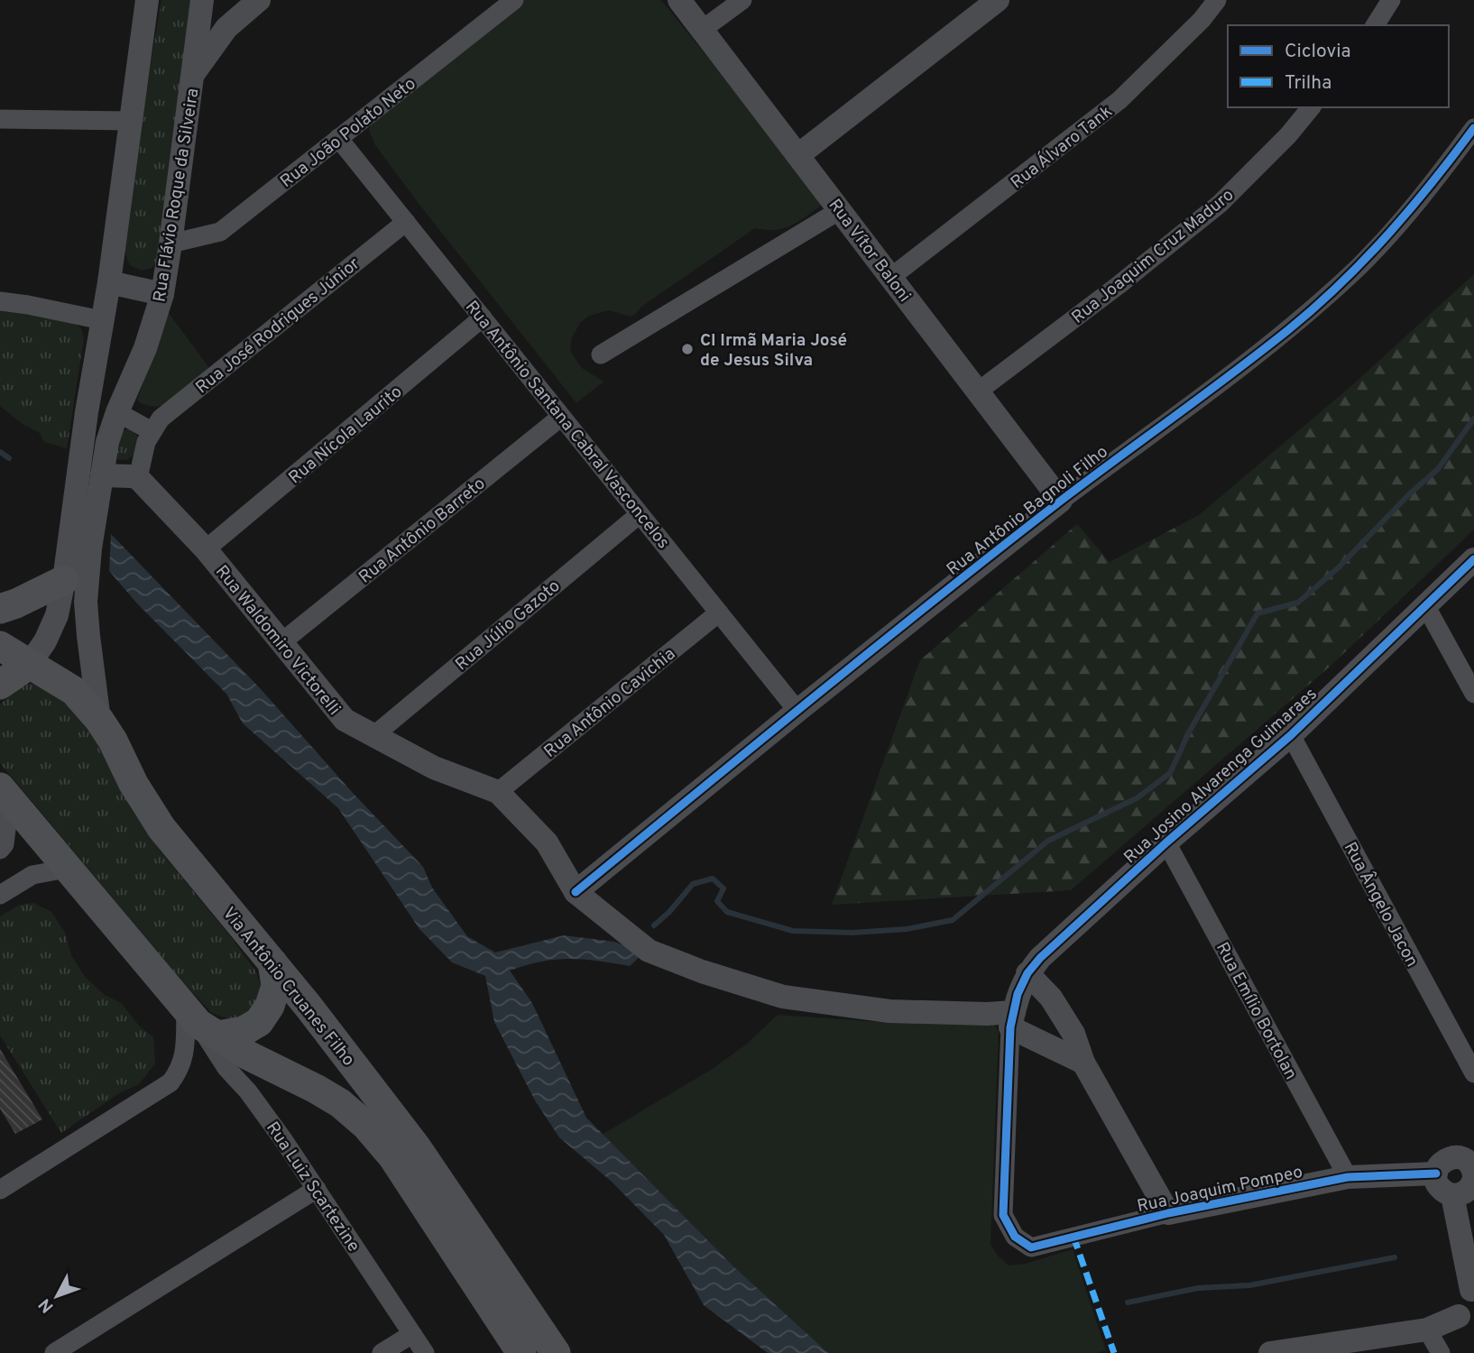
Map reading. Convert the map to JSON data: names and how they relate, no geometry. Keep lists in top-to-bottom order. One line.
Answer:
{"streets":{"main road":["Via Antônio Cruanes Filho"],"street":["Rua João Polato Neto","Rua Álvaro Tank","Rua Flávio Roque da Silveira","Rua Vítor Baloni","Rua Joaquim Cruz Maduro","Rua José Rodrigues Júnior","Rua Antônio Santana Cabral Vasconcelos","Rua Nícola Laurito","Rua Antônio Bagnoli Filho","Rua Antônio Barreto","Rua Júlio Gazoto","Rua Waldomiro Victorelli","Rua Antônio Cavichia","Rua Josino Alvarenga Guimaraes","Rua Ângelo Jacon","Rua Emílio Bortolan","Rua Luiz Scartezine","Rua Joaquim Pompeo"]},"crossings":[["Rua João Polato Neto","Rua Flávio Roque da Silveira"],["Rua João Polato Neto","Rua Antônio Santana Cabral Vasconcelos"],["Rua Álvaro Tank","Rua Vítor Baloni"],["Rua Flávio Roque da Silveira","Via Antônio Cruanes Filho"],["Rua Vítor Baloni","Rua Joaquim Cruz Maduro"],["Rua Vítor Baloni","Rua Antônio Bagnoli Filho"],["Rua José Rodrigues Júnior","Rua Antônio Santana Cabral Vasconcelos"],["Rua José Rodrigues Júnior","Rua Waldomiro Victorelli"],["Rua Antônio Santana Cabral Vasconcelos","Rua Nícola Laurito"],["Rua Antônio Santana Cabral Vasconcelos","Rua Antônio Bagnoli Filho"],["Rua Antônio Santana Cabral Vasconcelos","Rua Antônio Barreto"],["Rua Antônio Santana Cabral Vasconcelos","Rua Júlio Gazoto"],["Rua Antônio Santana Cabral Vasconcelos","Rua Antônio Cavichia"],["Rua Nícola Laurito","Rua Waldomiro Victorelli"],["Rua Antônio Bagnoli Filho","Rua Waldomiro Victorelli"],["Rua Antônio Barreto","Rua Waldomiro Victorelli"],["Rua Júlio Gazoto","Rua Waldomiro Victorelli"],["Rua Waldomiro Victorelli","Rua Antônio Cavichia"],["Rua Josino Alvarenga Guimaraes","Rua Ângelo Jacon"],["Rua Josino Alvarenga Guimaraes","Rua Emílio Bortolan"],["Rua Josino Alvarenga Guimaraes","Rua Joaquim Pompeo"],["Rua Emílio Bortolan","Rua Joaquim Pompeo"]],"places":["CI Irmã Maria José de Jesus Silva"],"legend":["Ciclovia","Trilha"],"north":"bottom left"}
